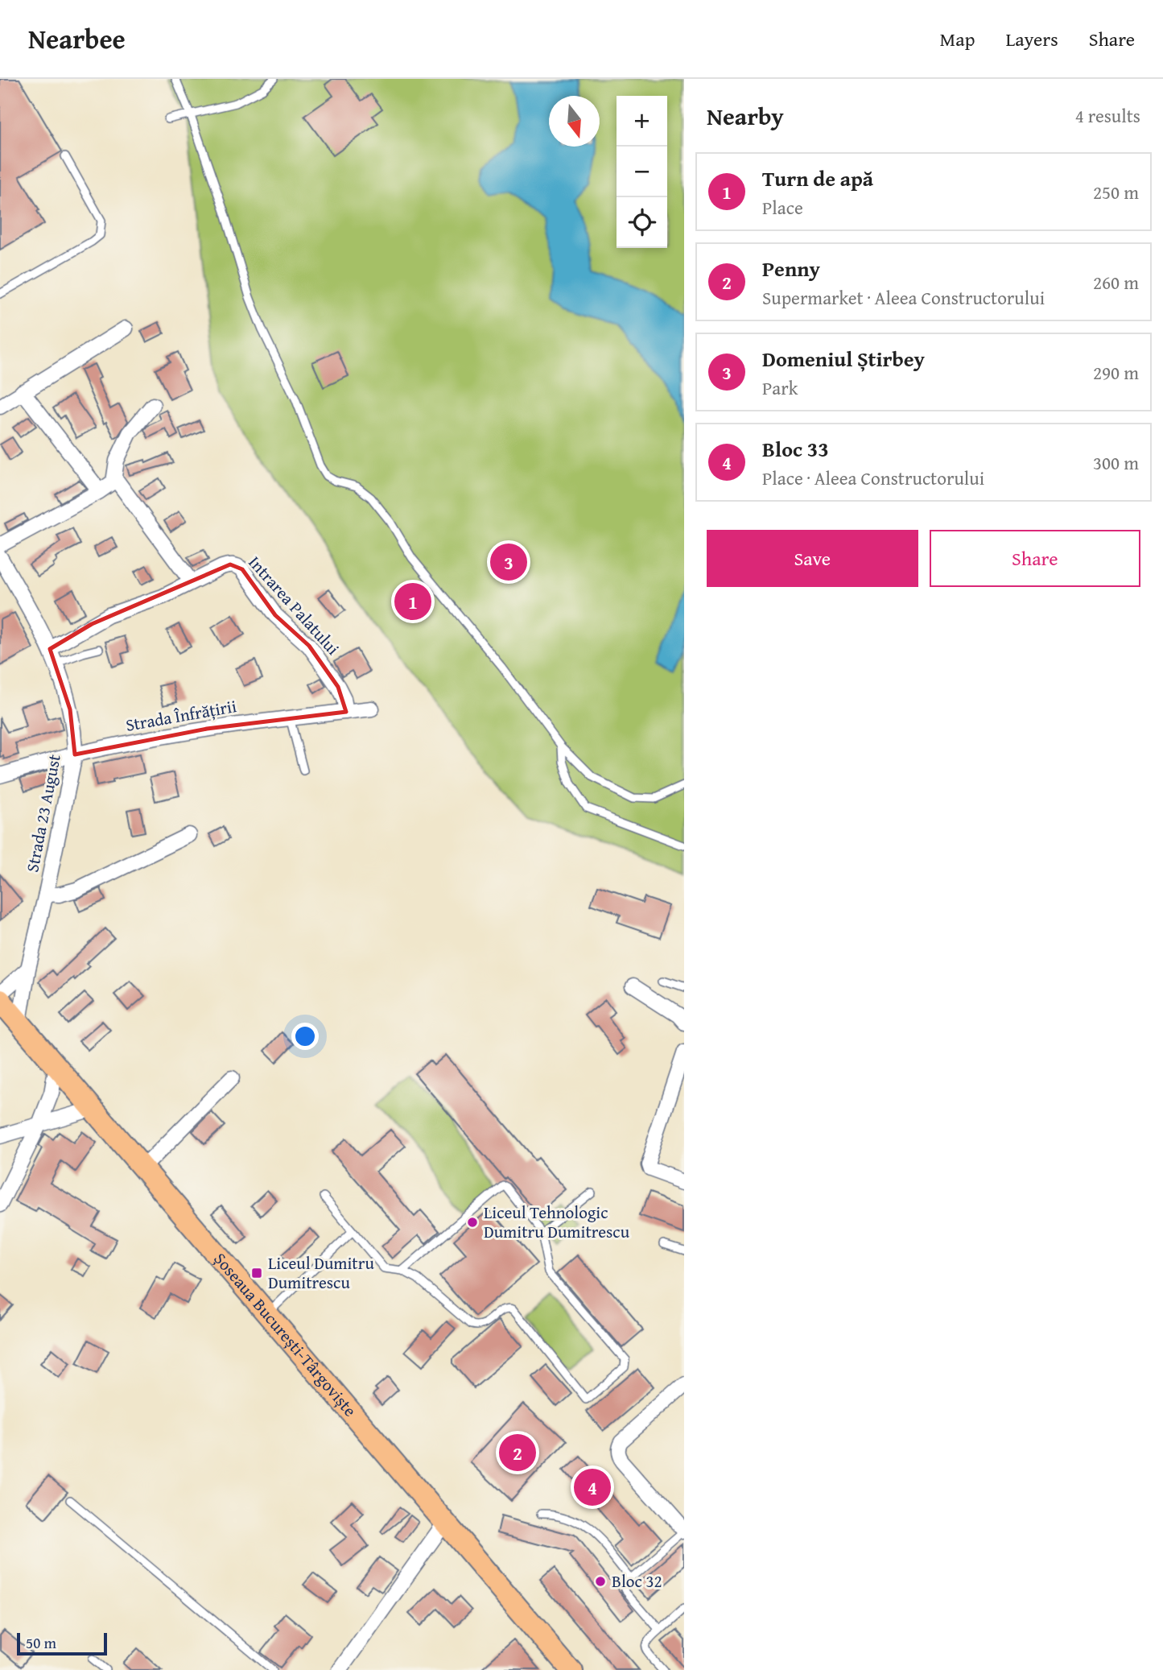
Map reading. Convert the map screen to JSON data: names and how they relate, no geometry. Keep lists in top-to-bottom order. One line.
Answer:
{"streets":{"main road":["Șoseaua București-Târgoviște"],"street":["Intrarea Palatului","Strada Înfrățirii","Strada 23 August"]},"crossings":[["Intrarea Palatului","Strada Înfrățirii"],["Intrarea Palatului","Strada 23 August"],["Strada Înfrățirii","Strada 23 August"],["Strada 23 August","Șoseaua București-Târgoviște"]],"places":{"other":["Liceul Tehnologic Dumitru Dumitrescu","Bloc 32"],"transit":["Liceul Dumitru Dumitrescu"]},"scale_bar":"50 m","north":"bottom","page":{"header":"Nearbee","nav":["Map","Layers","Share"],"heading":["Nearby","4 results"],"map_buttons":["+","−"],"list":[{"mark":"1","name":"Turn de apă","note":"Place","value":"250 m"},{"mark":"2","name":"Penny","note":"Supermarket · Aleea Constructorului","value":"260 m"},{"mark":"3","name":"Domeniul Știrbey","note":"Park","value":"290 m"},{"mark":"4","name":"Bloc 33","note":"Place · Aleea Constructorului","value":"300 m"}],"buttons":["Save","Share"],"pins":["3","1","2","4"],"scale":"50 m"}}
